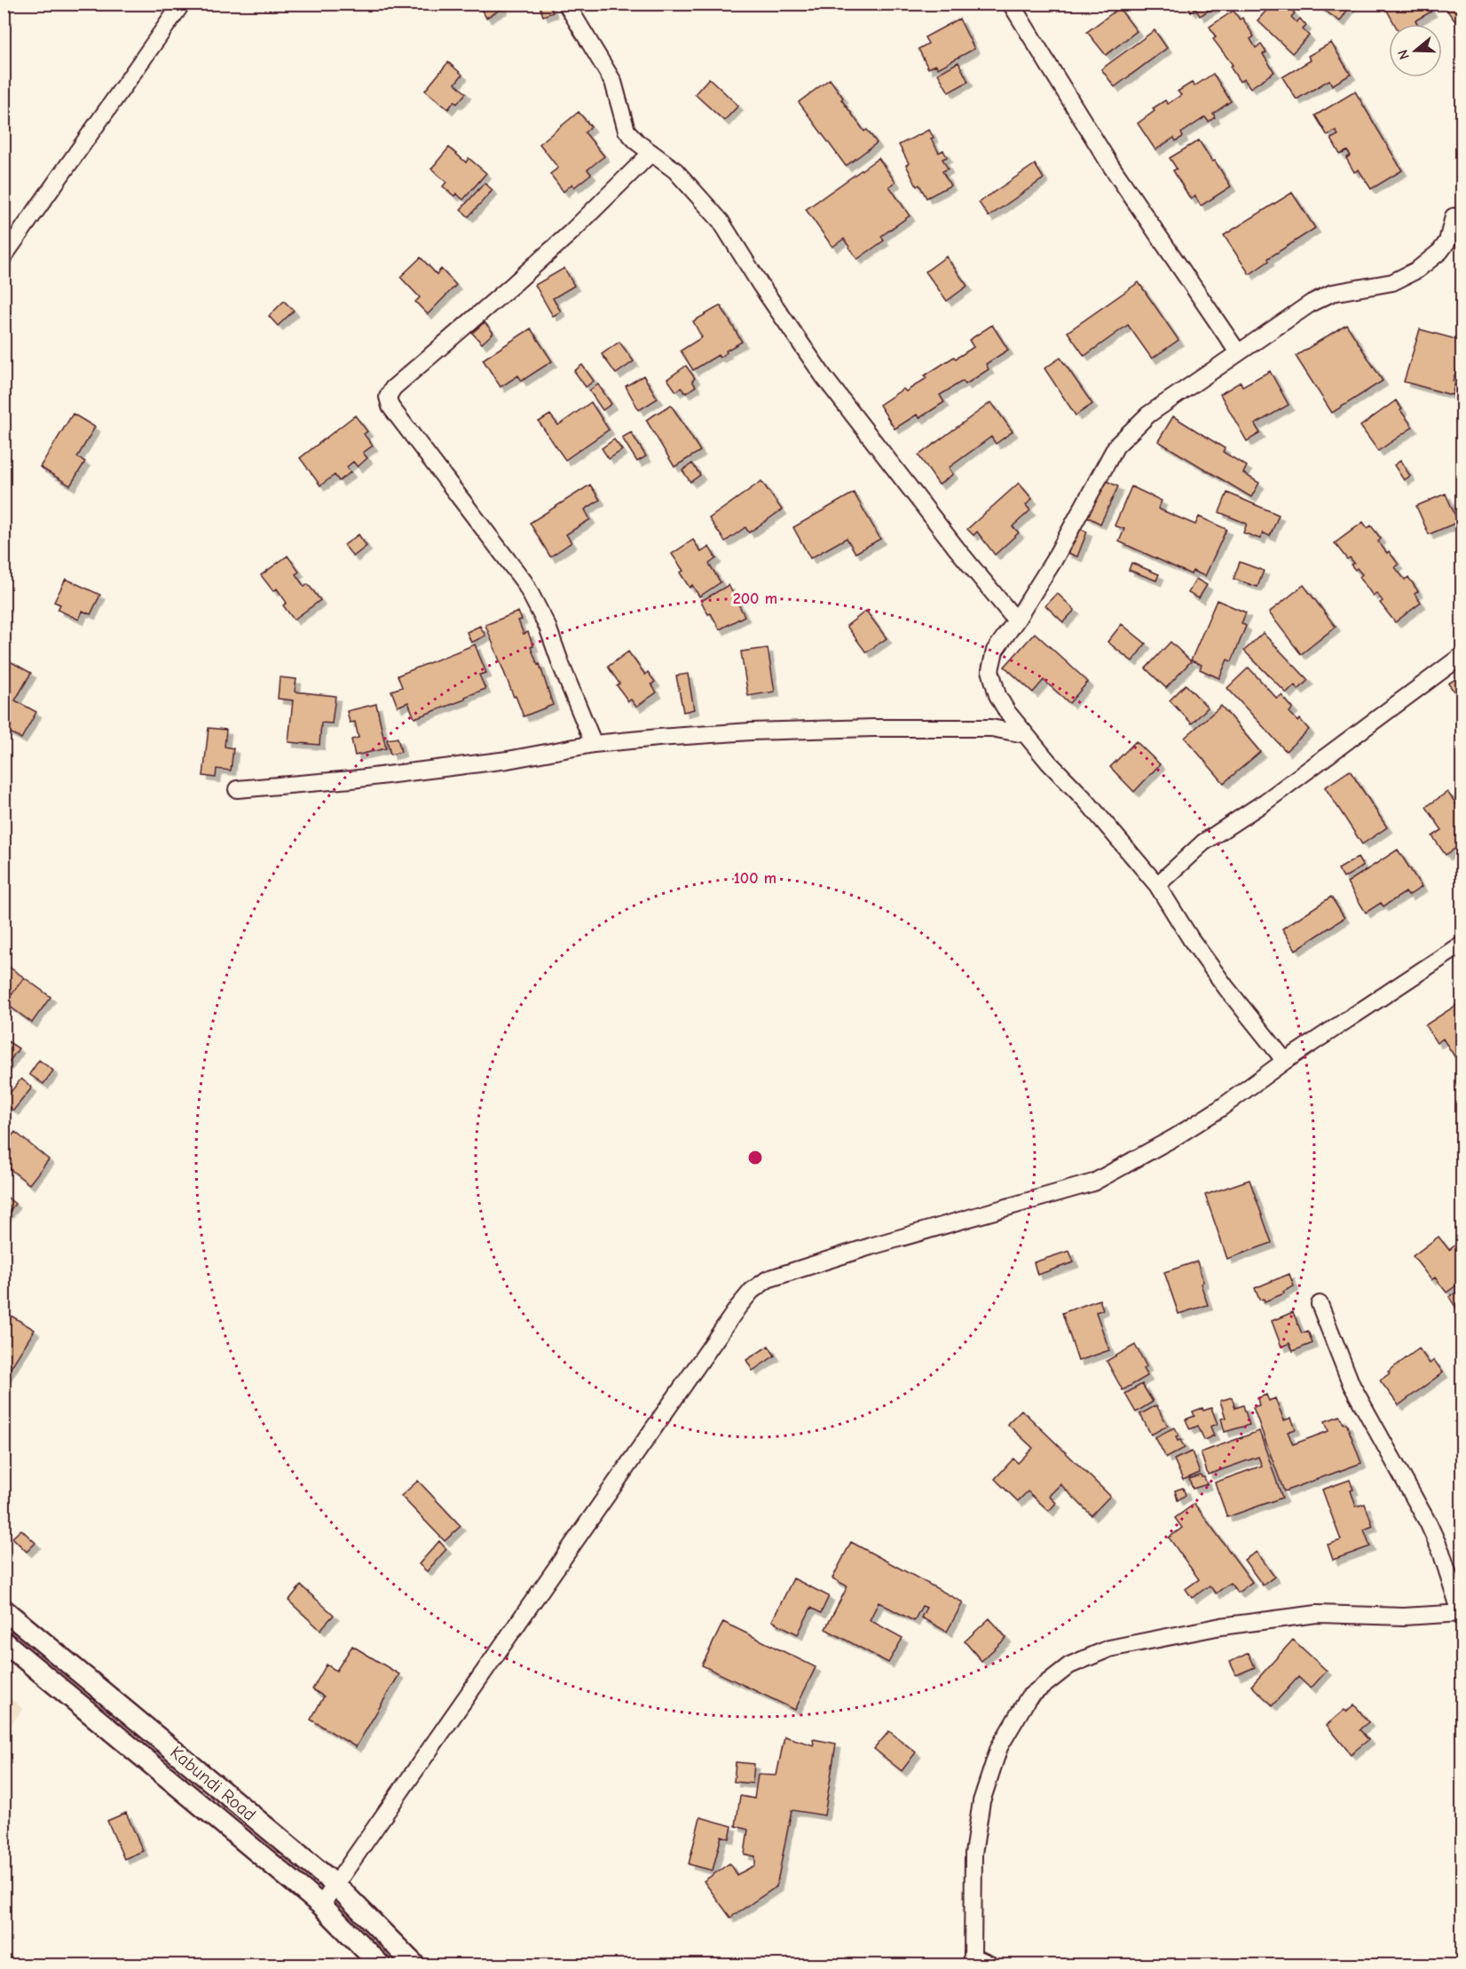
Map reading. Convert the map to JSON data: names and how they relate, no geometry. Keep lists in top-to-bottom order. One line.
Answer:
{"streets":{"street":["Kabundi Road"]},"north":"left","rings":["200 m","100 m"]}
